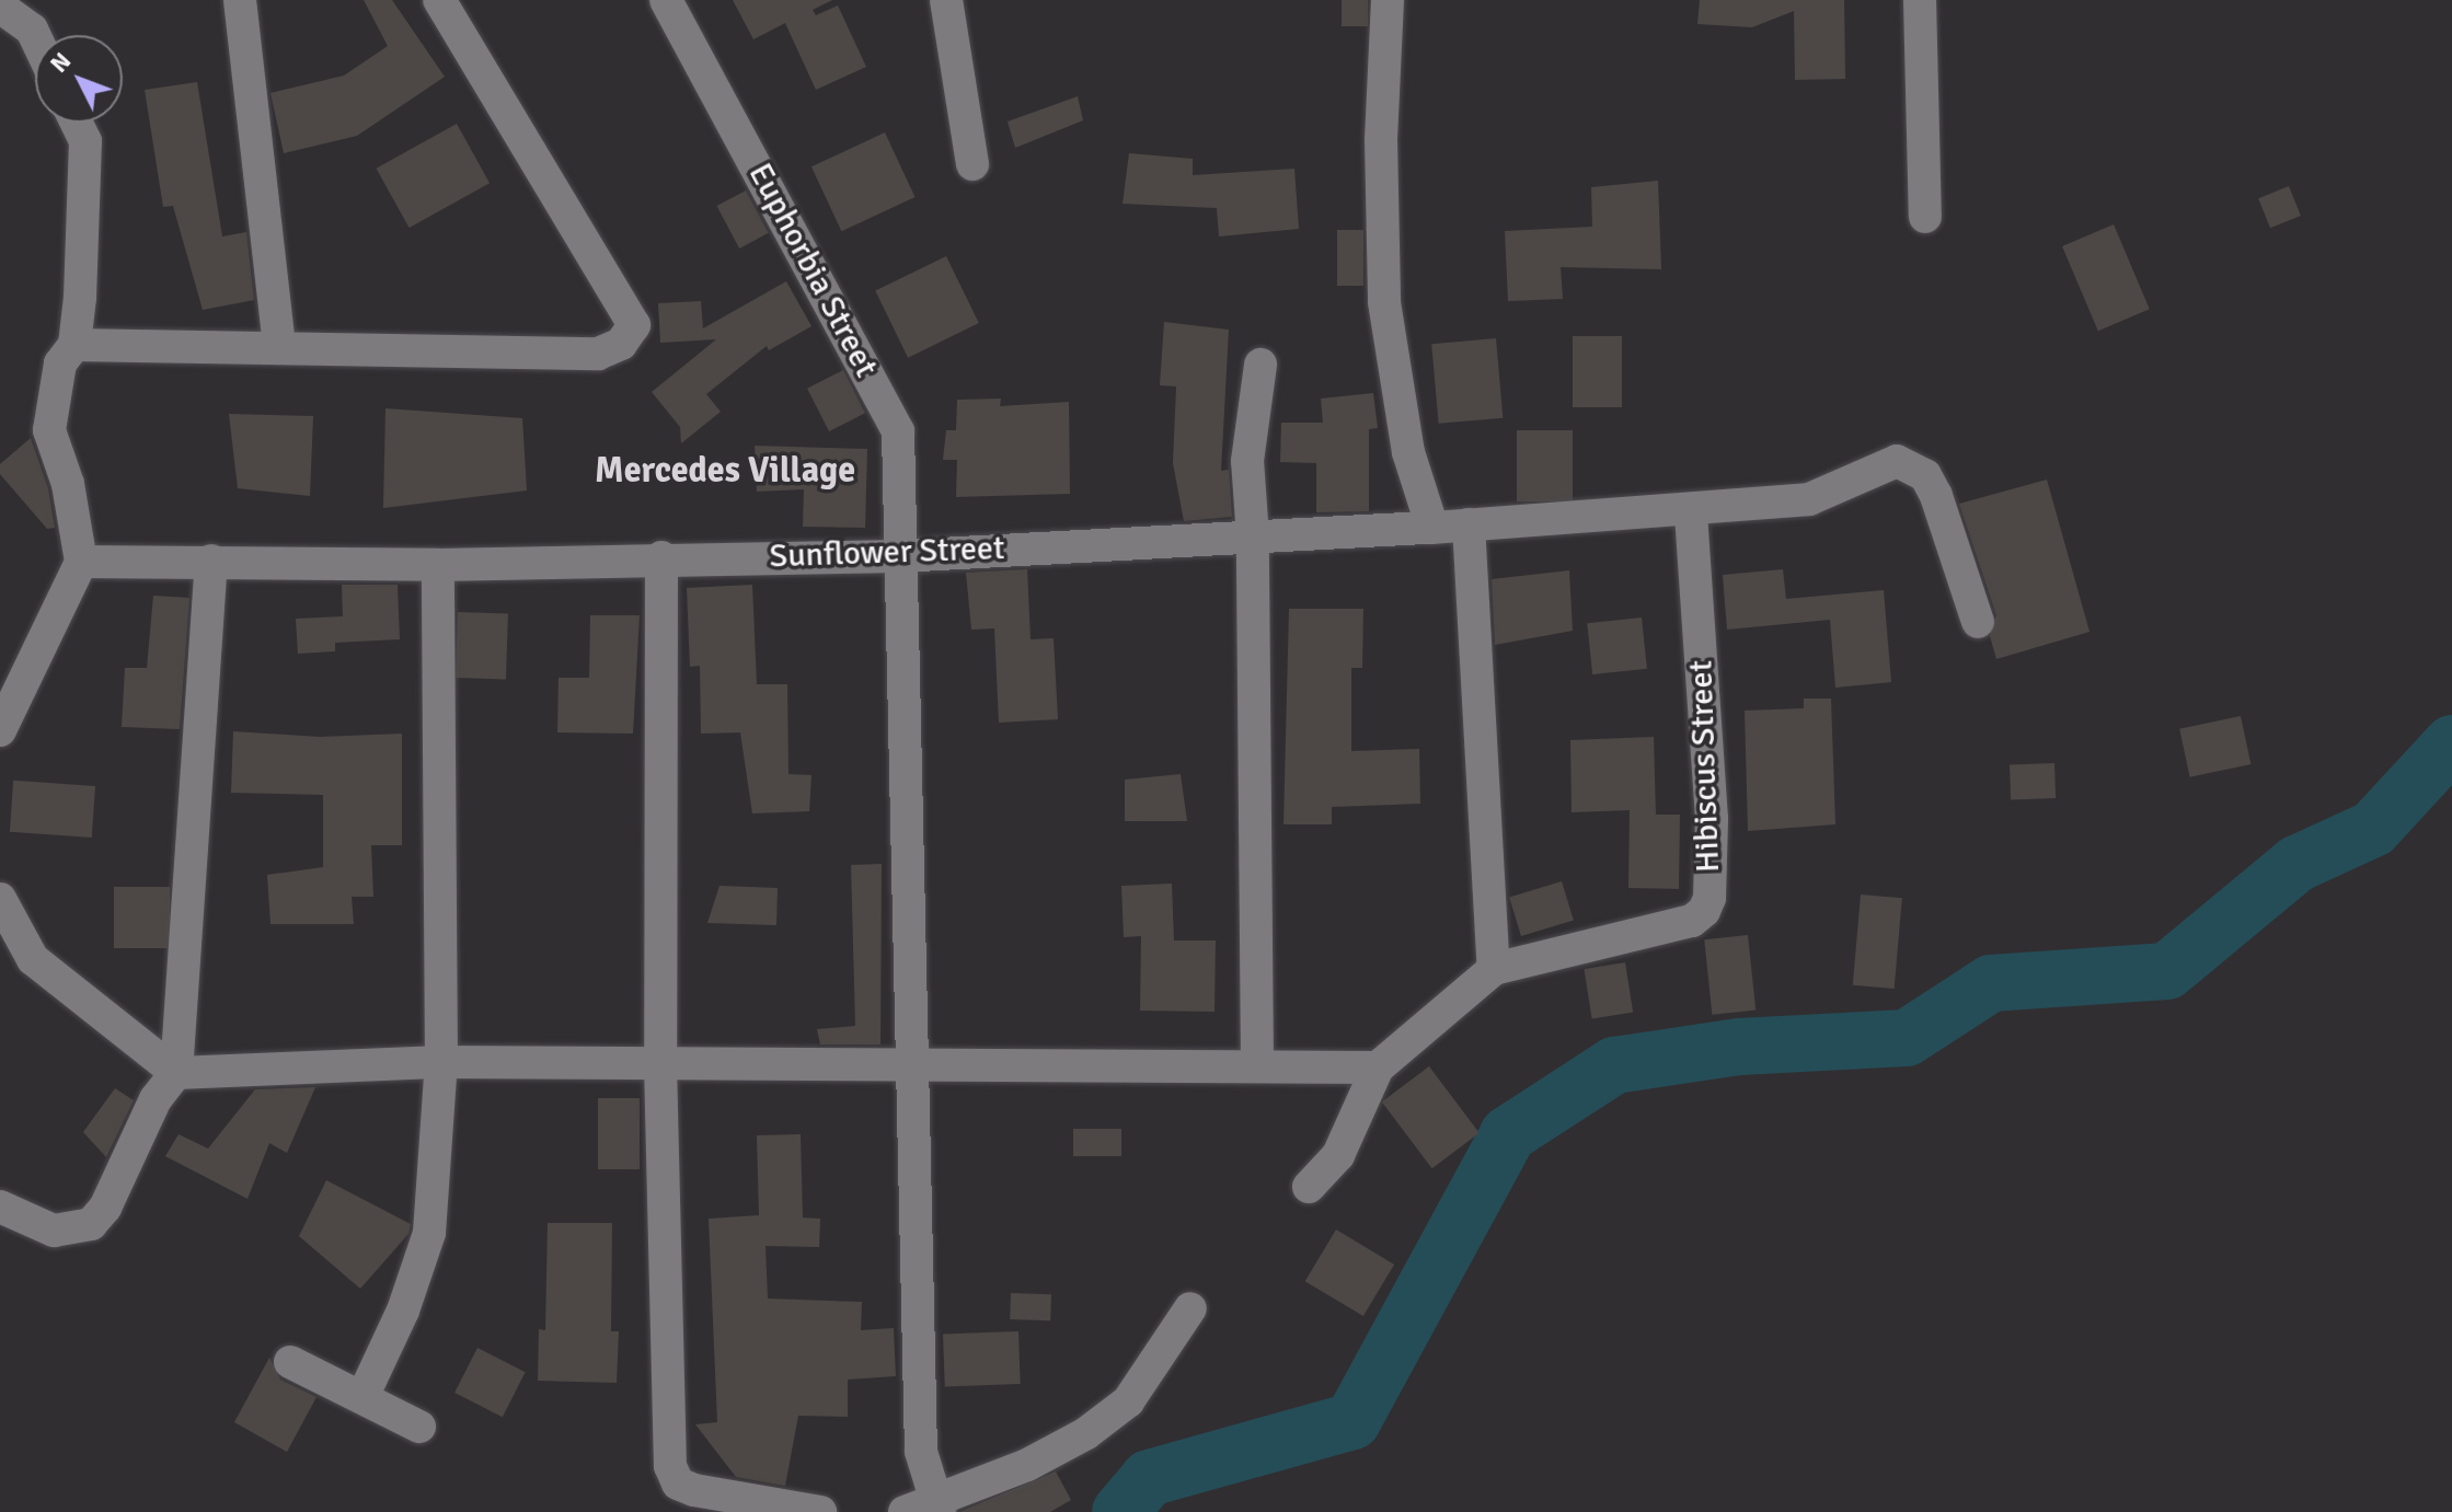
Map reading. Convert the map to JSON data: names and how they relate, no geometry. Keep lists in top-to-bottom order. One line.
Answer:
{"streets":{"street":["Euphorbia Street","Sunflower Street","Hibiscus Street"]},"crossings":[["Euphorbia Street","Sunflower Street"],["Sunflower Street","Hibiscus Street"]],"districts":["Mercedes Village"],"north":"top left"}
